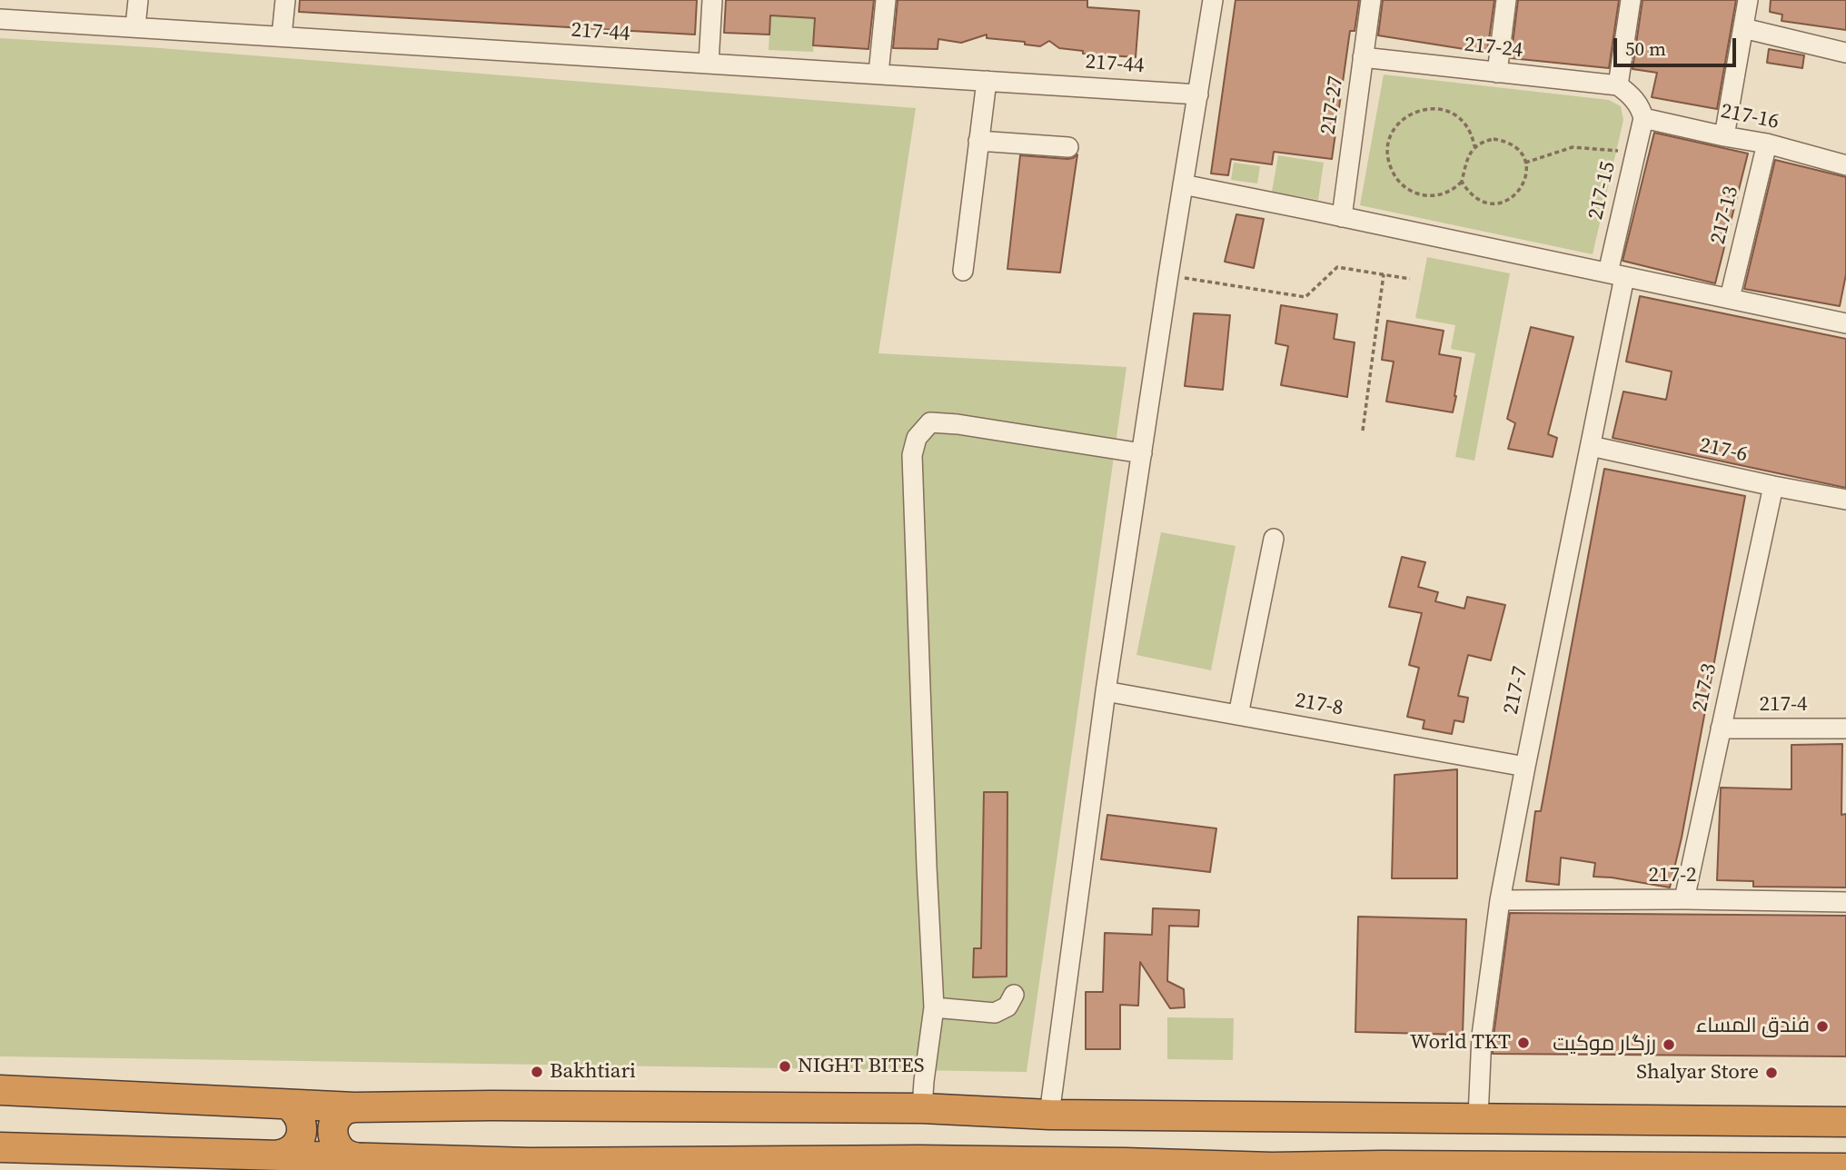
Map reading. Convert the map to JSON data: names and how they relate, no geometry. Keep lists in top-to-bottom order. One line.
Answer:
{"streets":{"street":["217-44","217-24","217-27","217-16","217-15","217-13","217-6","217-3","217-7","217-8","217-4","217-2"]},"crossings":[["217-24","217-27"],["217-16","217-15"],["217-16","217-13"],["217-15","217-7"],["217-6","217-3"],["217-6","217-7"],["217-3","217-4"],["217-3","217-2"],["217-7","217-8"],["217-7","217-2"]],"places":["فندق المساء","World TKT","رزگار موكيت","NIGHT BITES","Bakhtiari","Shalyar Store"],"scale_bar":"50 m"}
